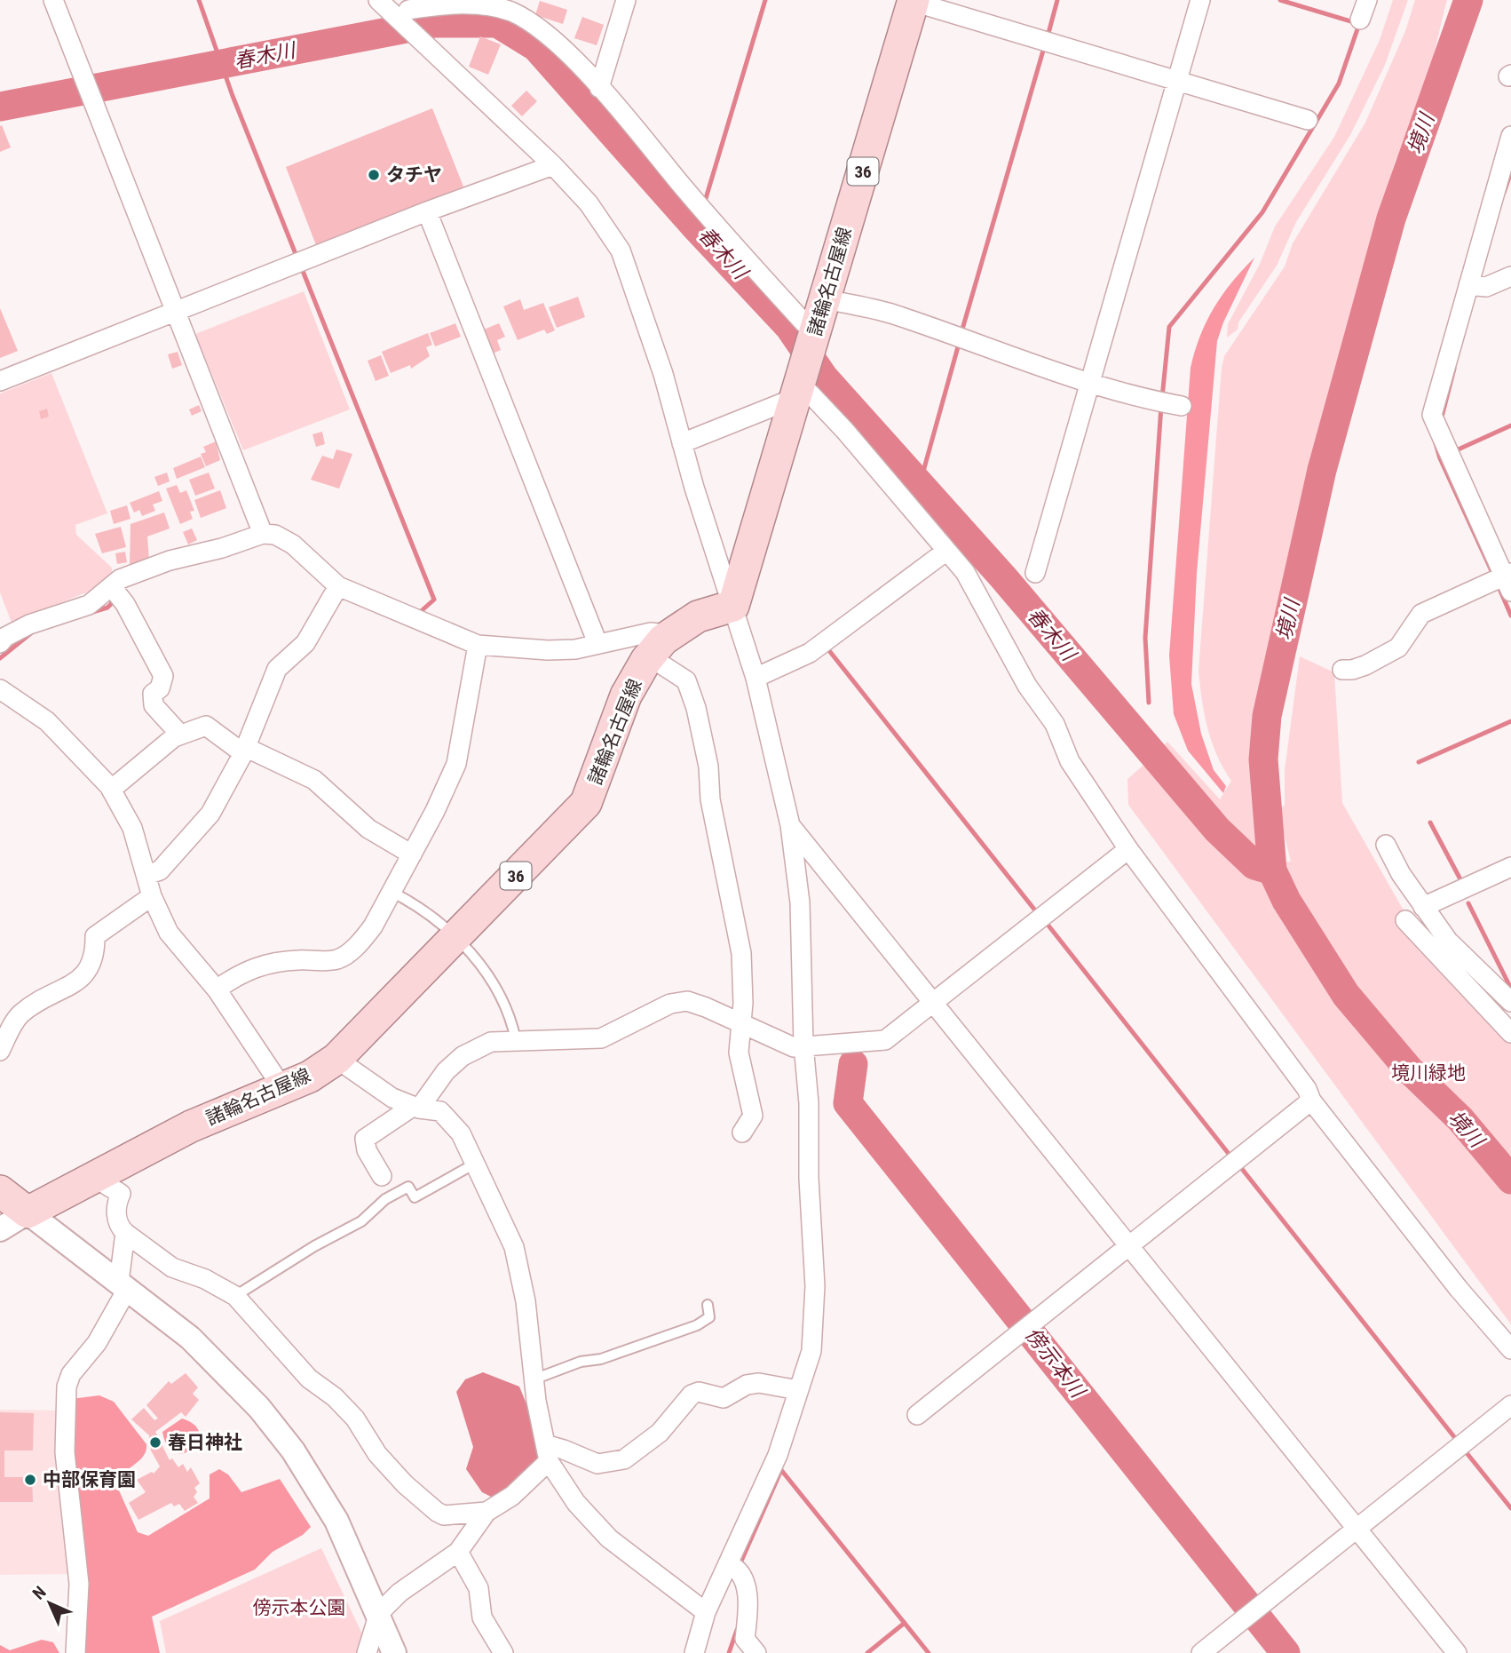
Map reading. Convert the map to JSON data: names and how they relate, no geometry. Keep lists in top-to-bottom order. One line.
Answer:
{"streets":{"main road":["36","諸輪名古屋線"]},"water":["春木川","境川","傍示本川"],"parks":["境川緑地","傍示本公園"],"places":["タチヤ","春日神社","中部保育園"],"north":"top left"}
